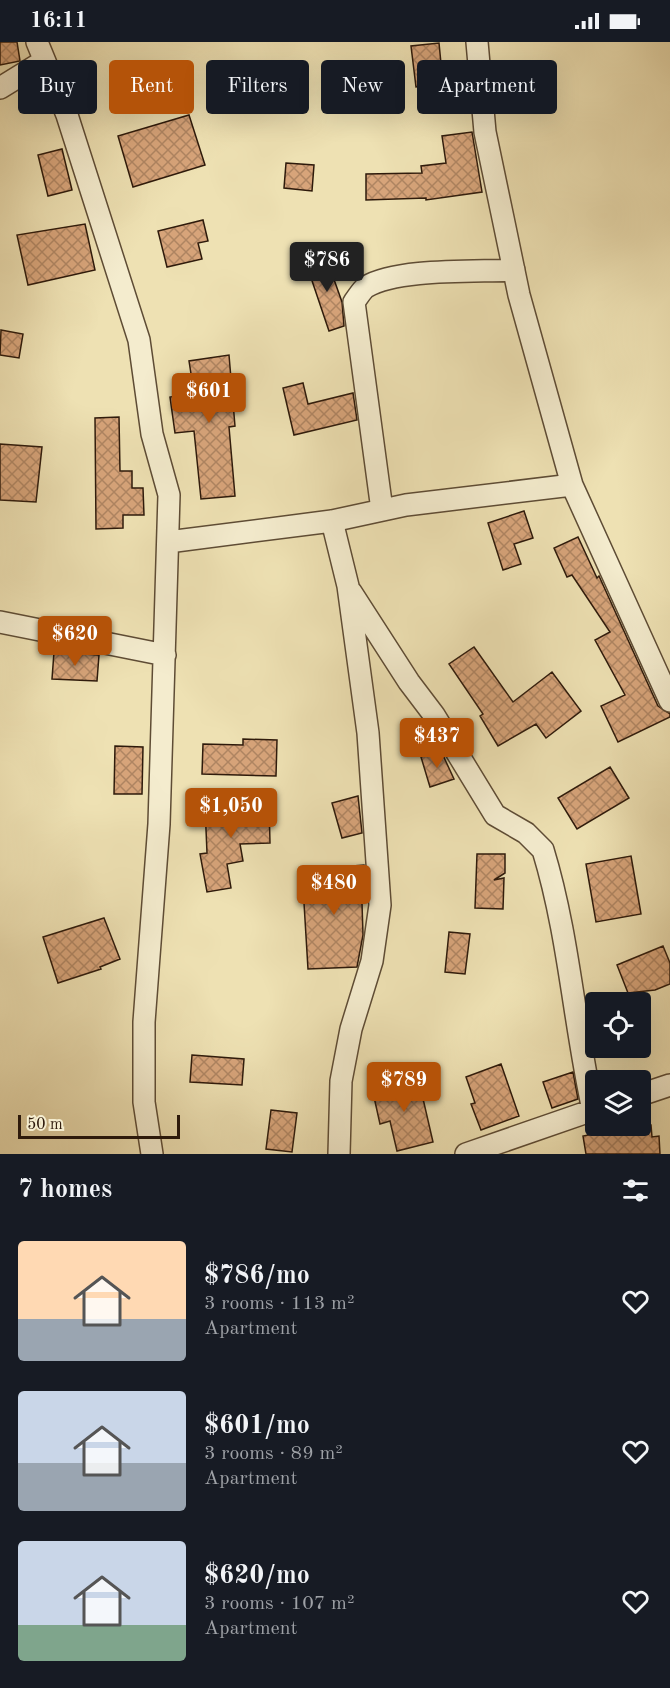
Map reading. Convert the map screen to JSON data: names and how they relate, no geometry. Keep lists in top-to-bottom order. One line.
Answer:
{"scale_bar":"50 m","page":{"status":"16:11","chip":["Buy","Rent","Filters","New","Apartment"],"price":["$786","$601","$620","$437","$1,050","$480","$789"],"scale":"50 m","heading":"7 homes","list":[{"name":"$786/mo","note":"3 rooms · 113 m² · Apartment"},{"name":"$601/mo","note":"3 rooms · 89 m² · Apartment"},{"name":"$620/mo","note":"3 rooms · 107 m² · Apartment"}]}}
